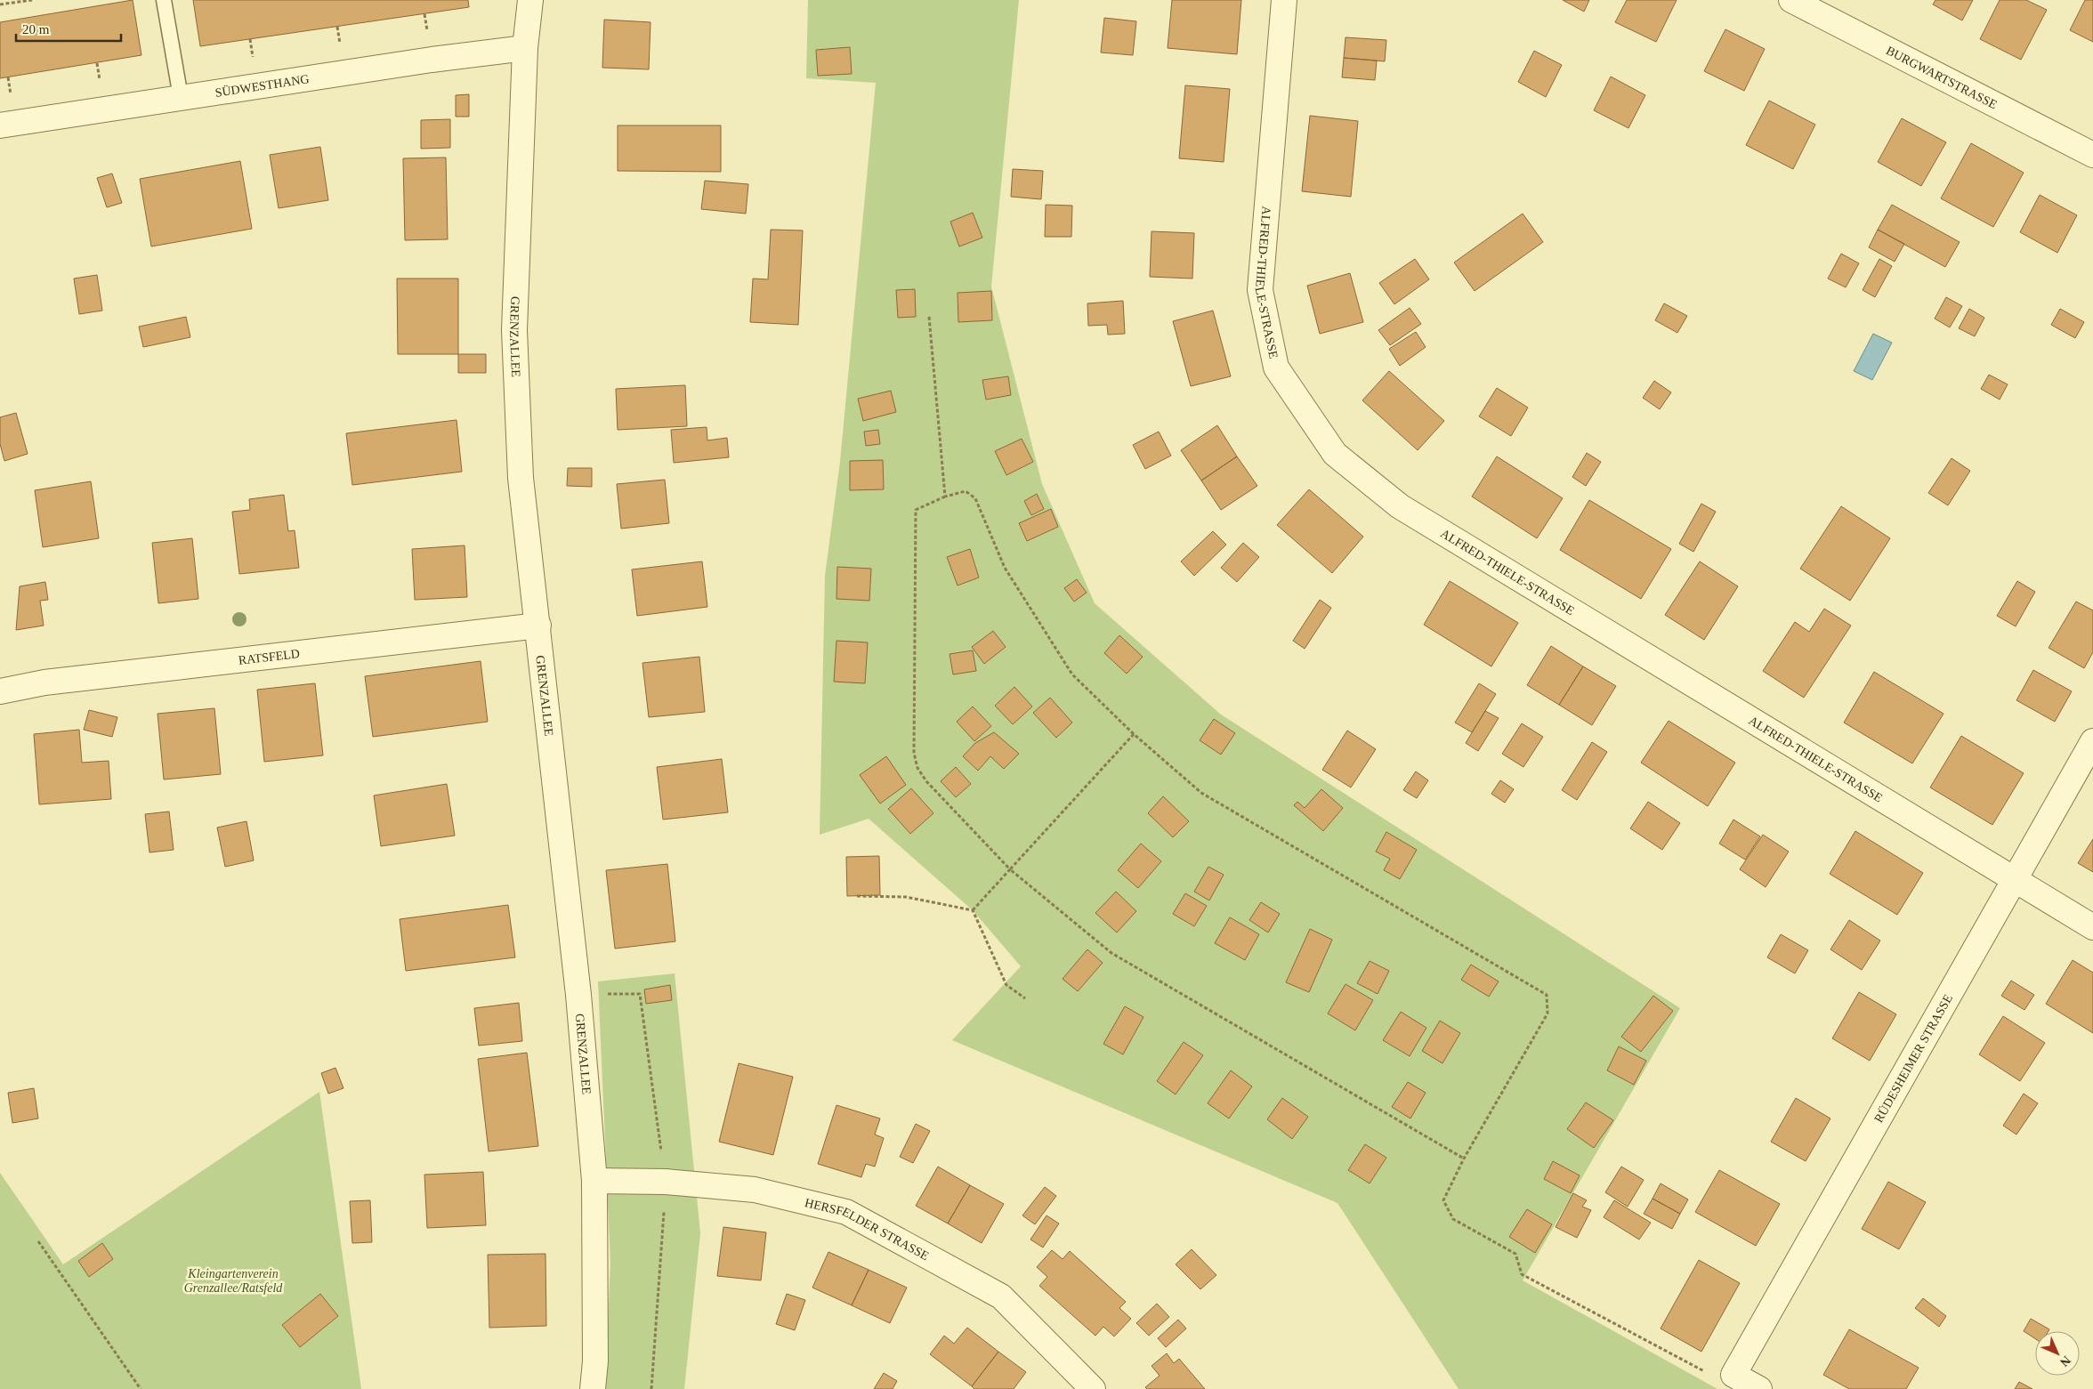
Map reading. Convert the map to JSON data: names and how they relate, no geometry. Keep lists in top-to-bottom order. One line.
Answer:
{"streets":{"street":["BURGWARTSTRASSE","SÜDWESTHANG","ALFRED-THIELE-STRASSE","GRENZALLEE","RATSFELD","RÜDESHEIMER STRASSE","HERSFELDER STRASSE"]},"crossings":[["SÜDWESTHANG","GRENZALLEE"],["ALFRED-THIELE-STRASSE","RÜDESHEIMER STRASSE"],["GRENZALLEE","RATSFELD"],["GRENZALLEE","HERSFELDER STRASSE"]],"parks":["Kleingartenverein Grenzallee/Ratsfeld"],"scale_bar":"20 m","north":"bottom right"}
